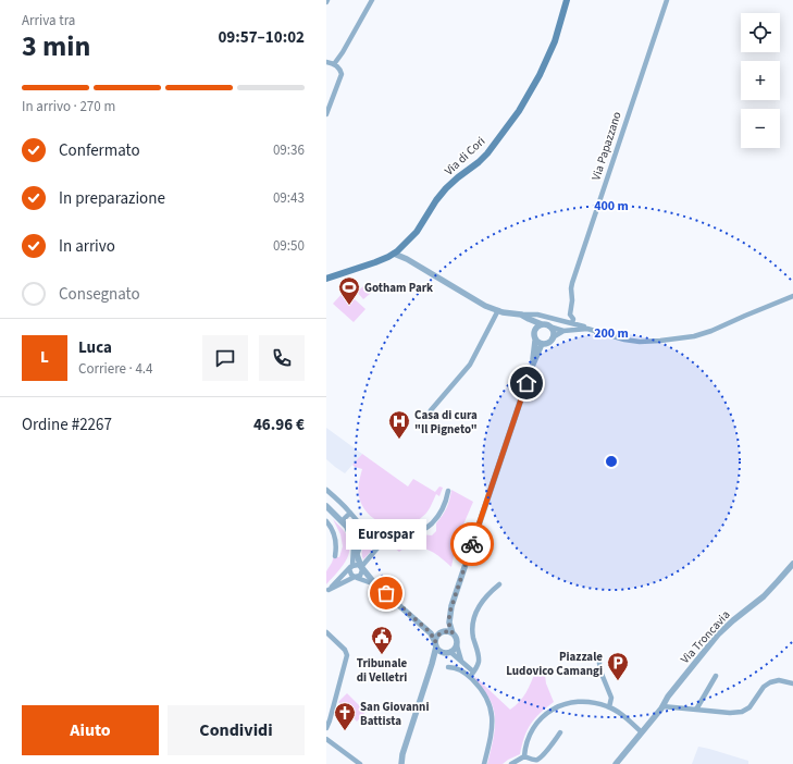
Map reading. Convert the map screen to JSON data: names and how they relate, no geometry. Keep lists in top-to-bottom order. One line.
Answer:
{"streets":{"main road":["Via di Cori"],"street":["Via Papazzano","Via Troncavia"]},"places":{"sports":["Gotham Park"],"hospital":["Casa di cura \"Il Pigneto\""],"other":["Eurospar"],"public building":["Tribunale di Velletri"],"parking":["Piazzale Ludovico Camangi"],"church":["San Giovanni Battista"]},"page":{"heading":["3 min","Arriva tra","09:57–10:02"],"panel":["Luca","Corriere · 4.4","Ordine #2267","46.96 €"],"map_buttons":["+","−"],"bar":"In arrivo · 270 m","list":[["Confermato","09:36"],["In preparazione","09:43"],["In arrivo","09:50"],"Consegnato"],"round":"L","bubble":"Eurospar","buttons":["Aiuto","Condividi"]},"rings":["400 m","200 m"]}
